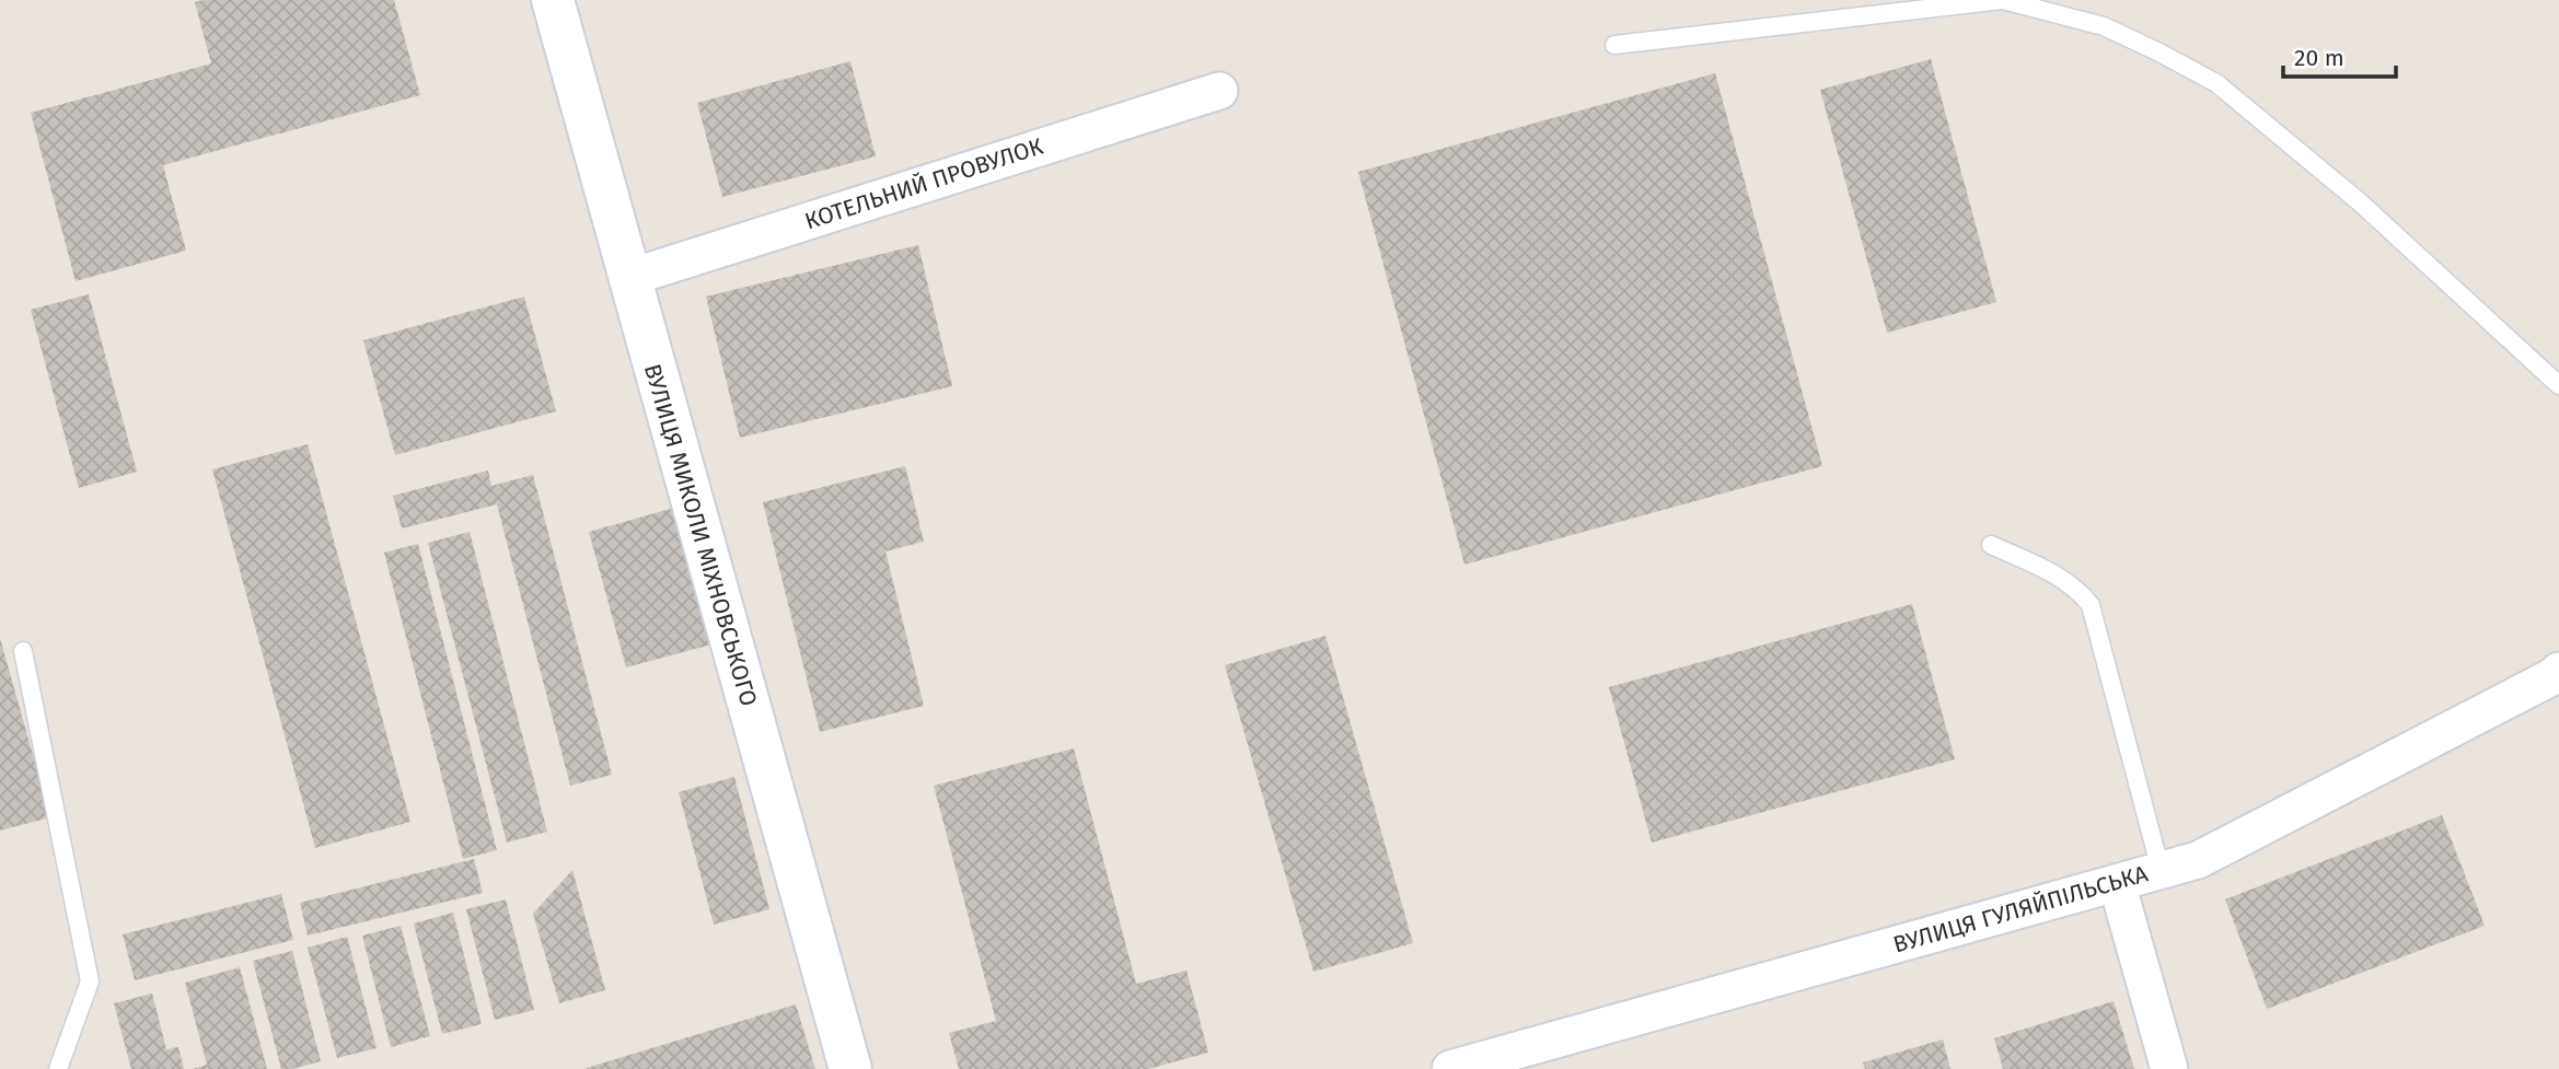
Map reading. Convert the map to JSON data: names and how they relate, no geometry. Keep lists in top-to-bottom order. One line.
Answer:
{"streets":{"street":["КОТЕЛЬНИЙ ПРОВУЛОК","ВУЛИЦЯ МИКОЛИ МІХНОВСЬКОГО","ВУЛИЦЯ ГУЛЯЙПІЛЬСЬКА"]},"crossings":[["КОТЕЛЬНИЙ ПРОВУЛОК","ВУЛИЦЯ МИКОЛИ МІХНОВСЬКОГО"]],"scale_bar":"20 m"}
